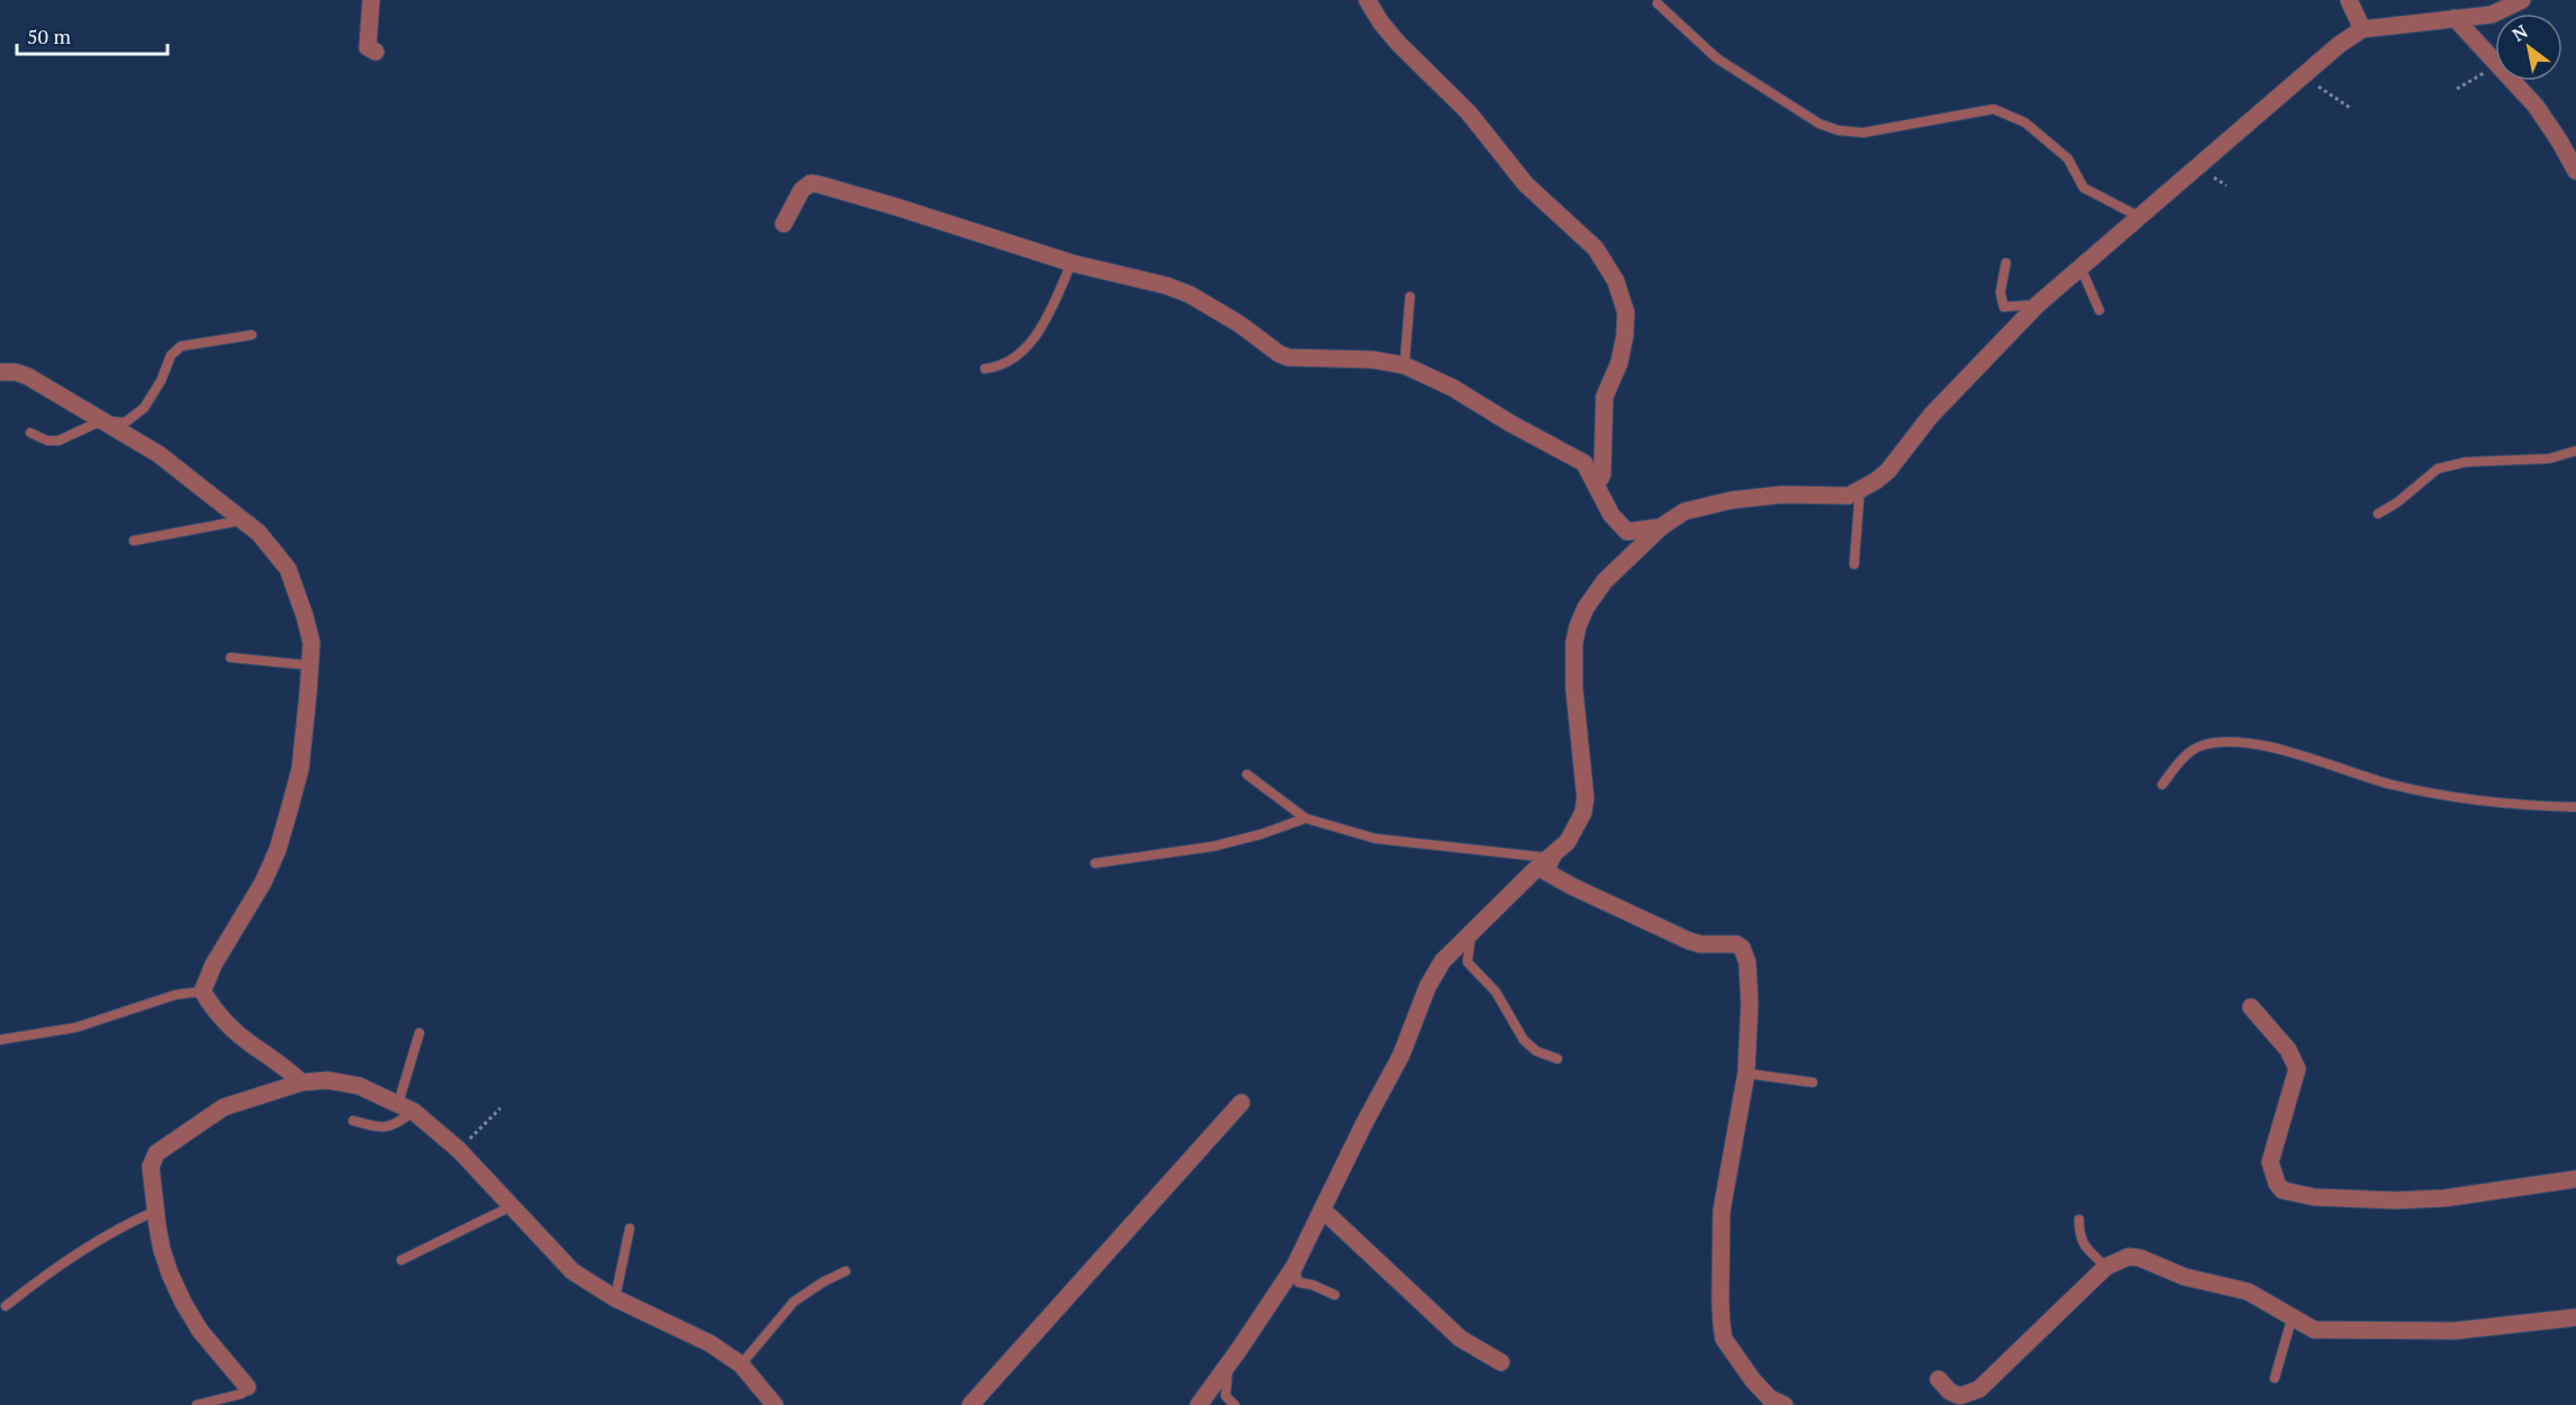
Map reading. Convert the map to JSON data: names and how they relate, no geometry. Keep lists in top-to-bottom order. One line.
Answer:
{"scale_bar":"50 m","north":"top left"}
